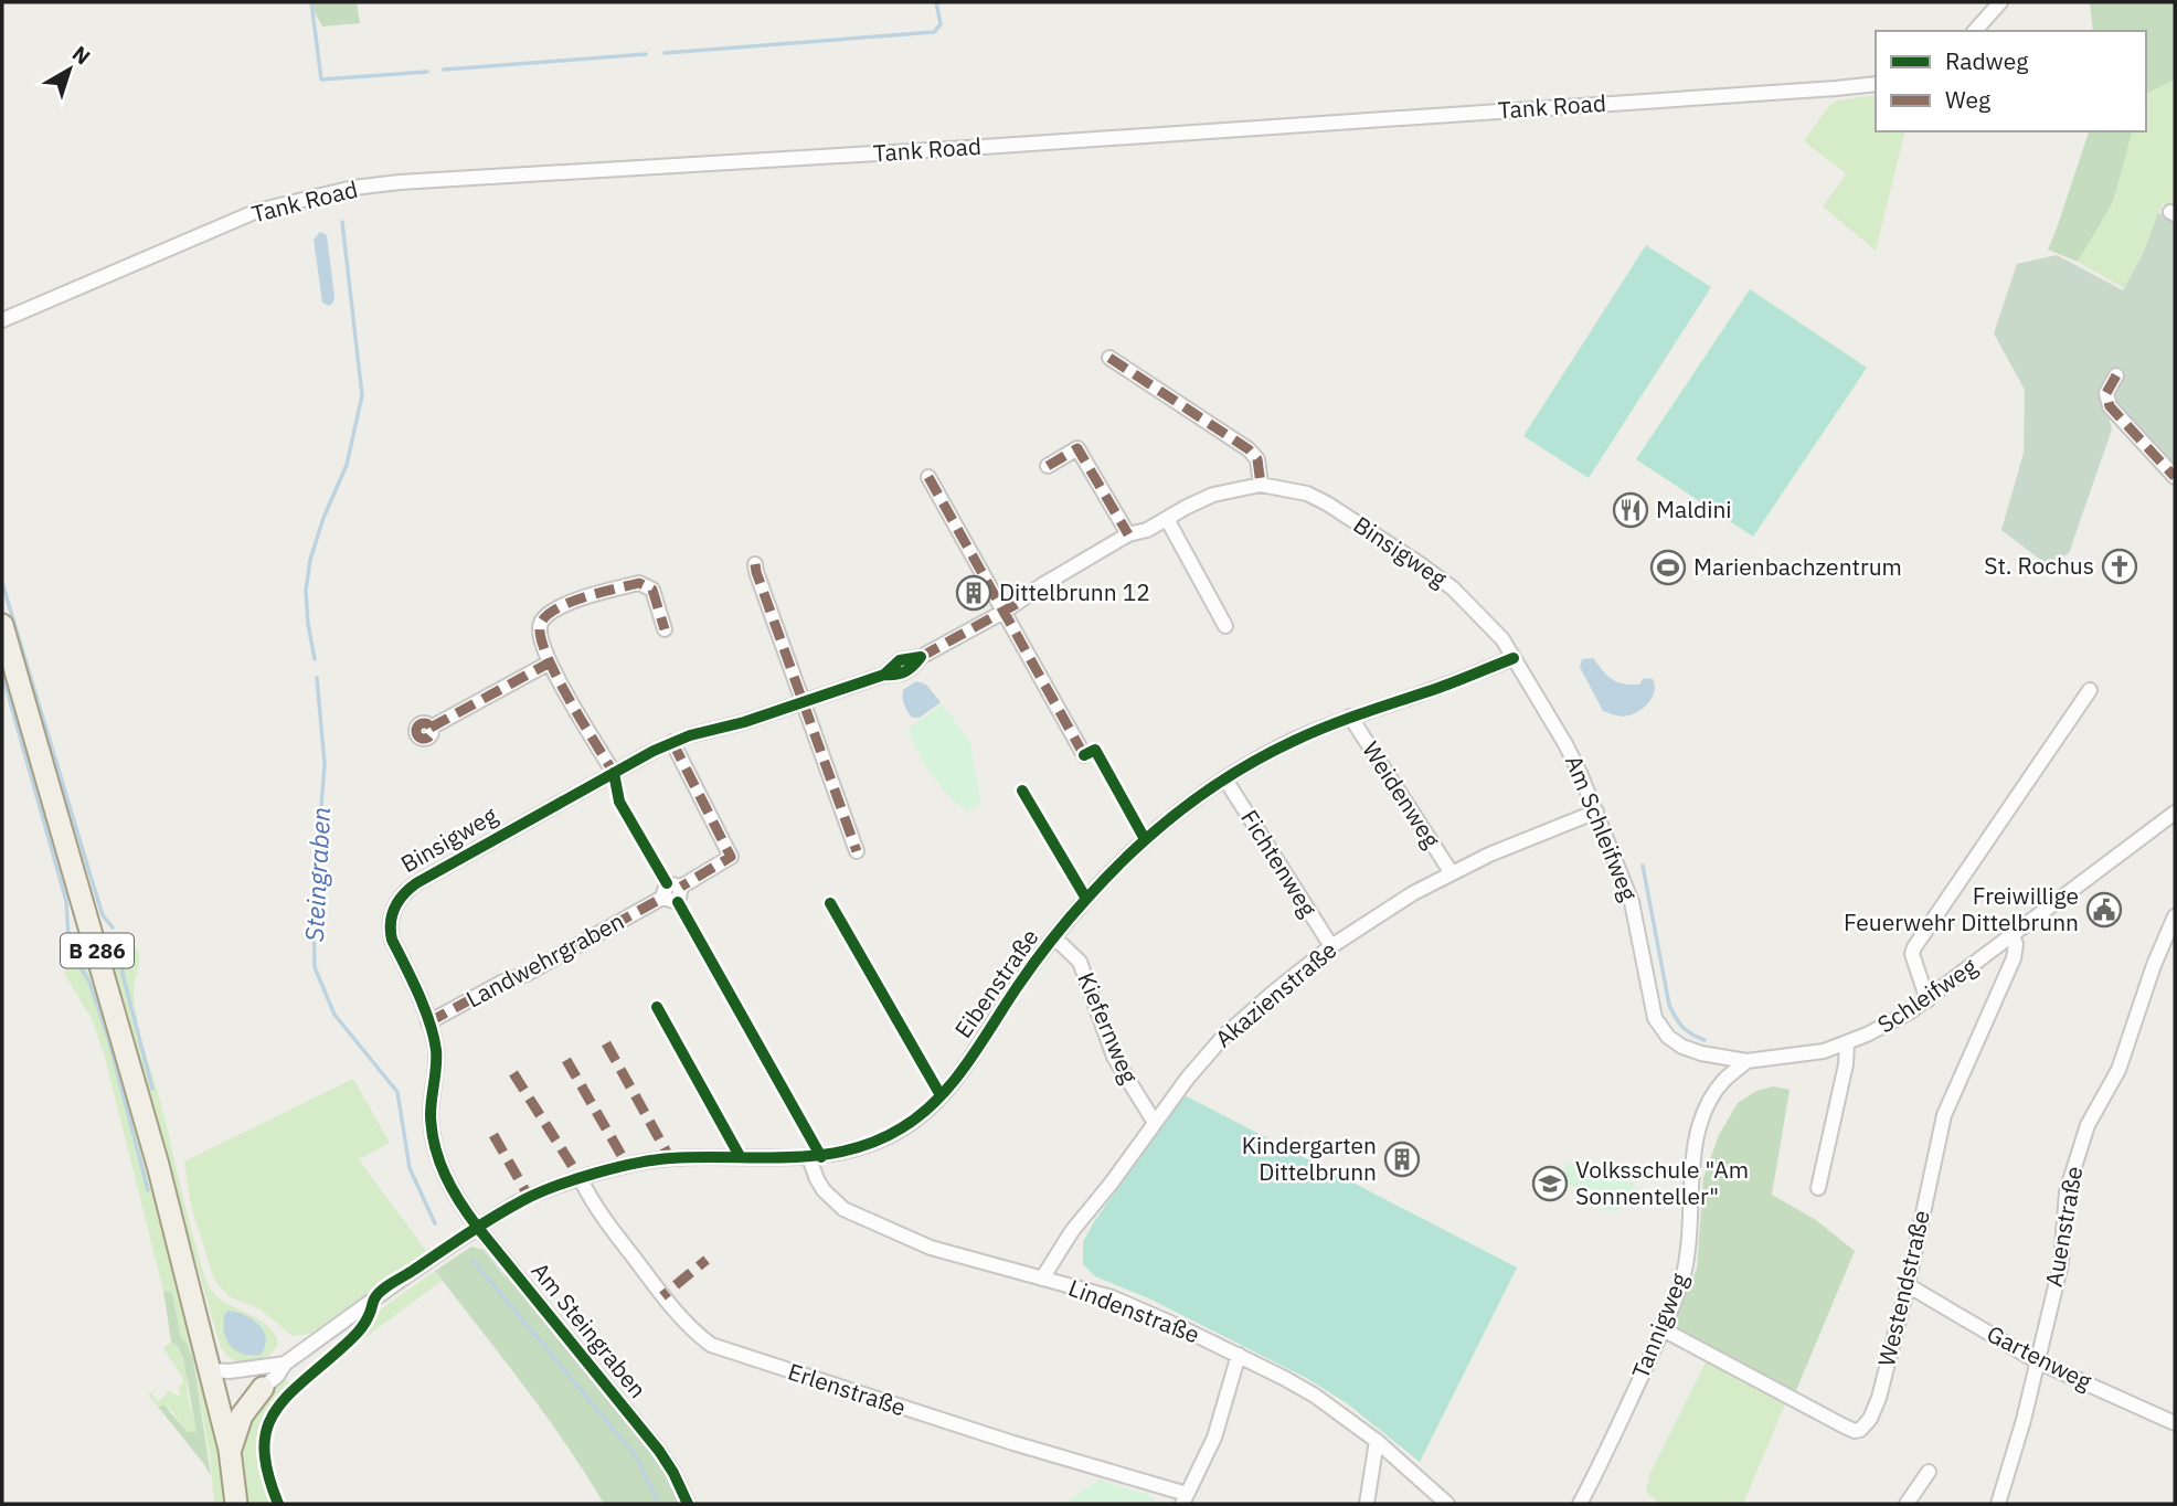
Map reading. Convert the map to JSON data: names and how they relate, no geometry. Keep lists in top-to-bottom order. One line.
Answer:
{"streets":{"main road":["B 286"],"street":["Tank Road","Binsigweg","Weidenweg","Am Schleifweg","Fichtenweg","Landwehrgraben","Eibenstraße","Akazienstraße","Schleifweg","Kiefernweg","Auenstraße","Westendstraße","Lindenstraße","Tannigweg","Am Steingraben","Gartenweg","Erlenstraße"]},"crossings":[["Binsigweg","Am Schleifweg"],["Binsigweg","Landwehrgraben"],["Binsigweg","Eibenstraße"],["Binsigweg","Am Steingraben"],["Weidenweg","Eibenstraße"],["Weidenweg","Akazienstraße"],["Am Schleifweg","Eibenstraße"],["Am Schleifweg","Akazienstraße"],["Am Schleifweg","Schleifweg"],["Fichtenweg","Eibenstraße"],["Fichtenweg","Akazienstraße"],["Eibenstraße","Kiefernweg"],["Eibenstraße","Lindenstraße"],["Eibenstraße","Am Steingraben"],["Eibenstraße","Erlenstraße"],["Akazienstraße","Kiefernweg"],["Akazienstraße","Lindenstraße"],["Schleifweg","Westendstraße"],["Schleifweg","Tannigweg"],["Auenstraße","Gartenweg"],["Westendstraße","Tannigweg"],["Westendstraße","Gartenweg"]],"water":["Steingraben"],"places":{"restaurant":["Maldini"],"church":["St. Rochus"],"sports":["Marienbachzentrum"],"building":["Dittelbrunn 12","Kindergarten Dittelbrunn"],"public building":["Freiwillige Feuerwehr Dittelbrunn"],"school or university":["Volksschule \"Am Sonnenteller\""]},"legend":["Radweg","Weg"],"north":"top right"}
